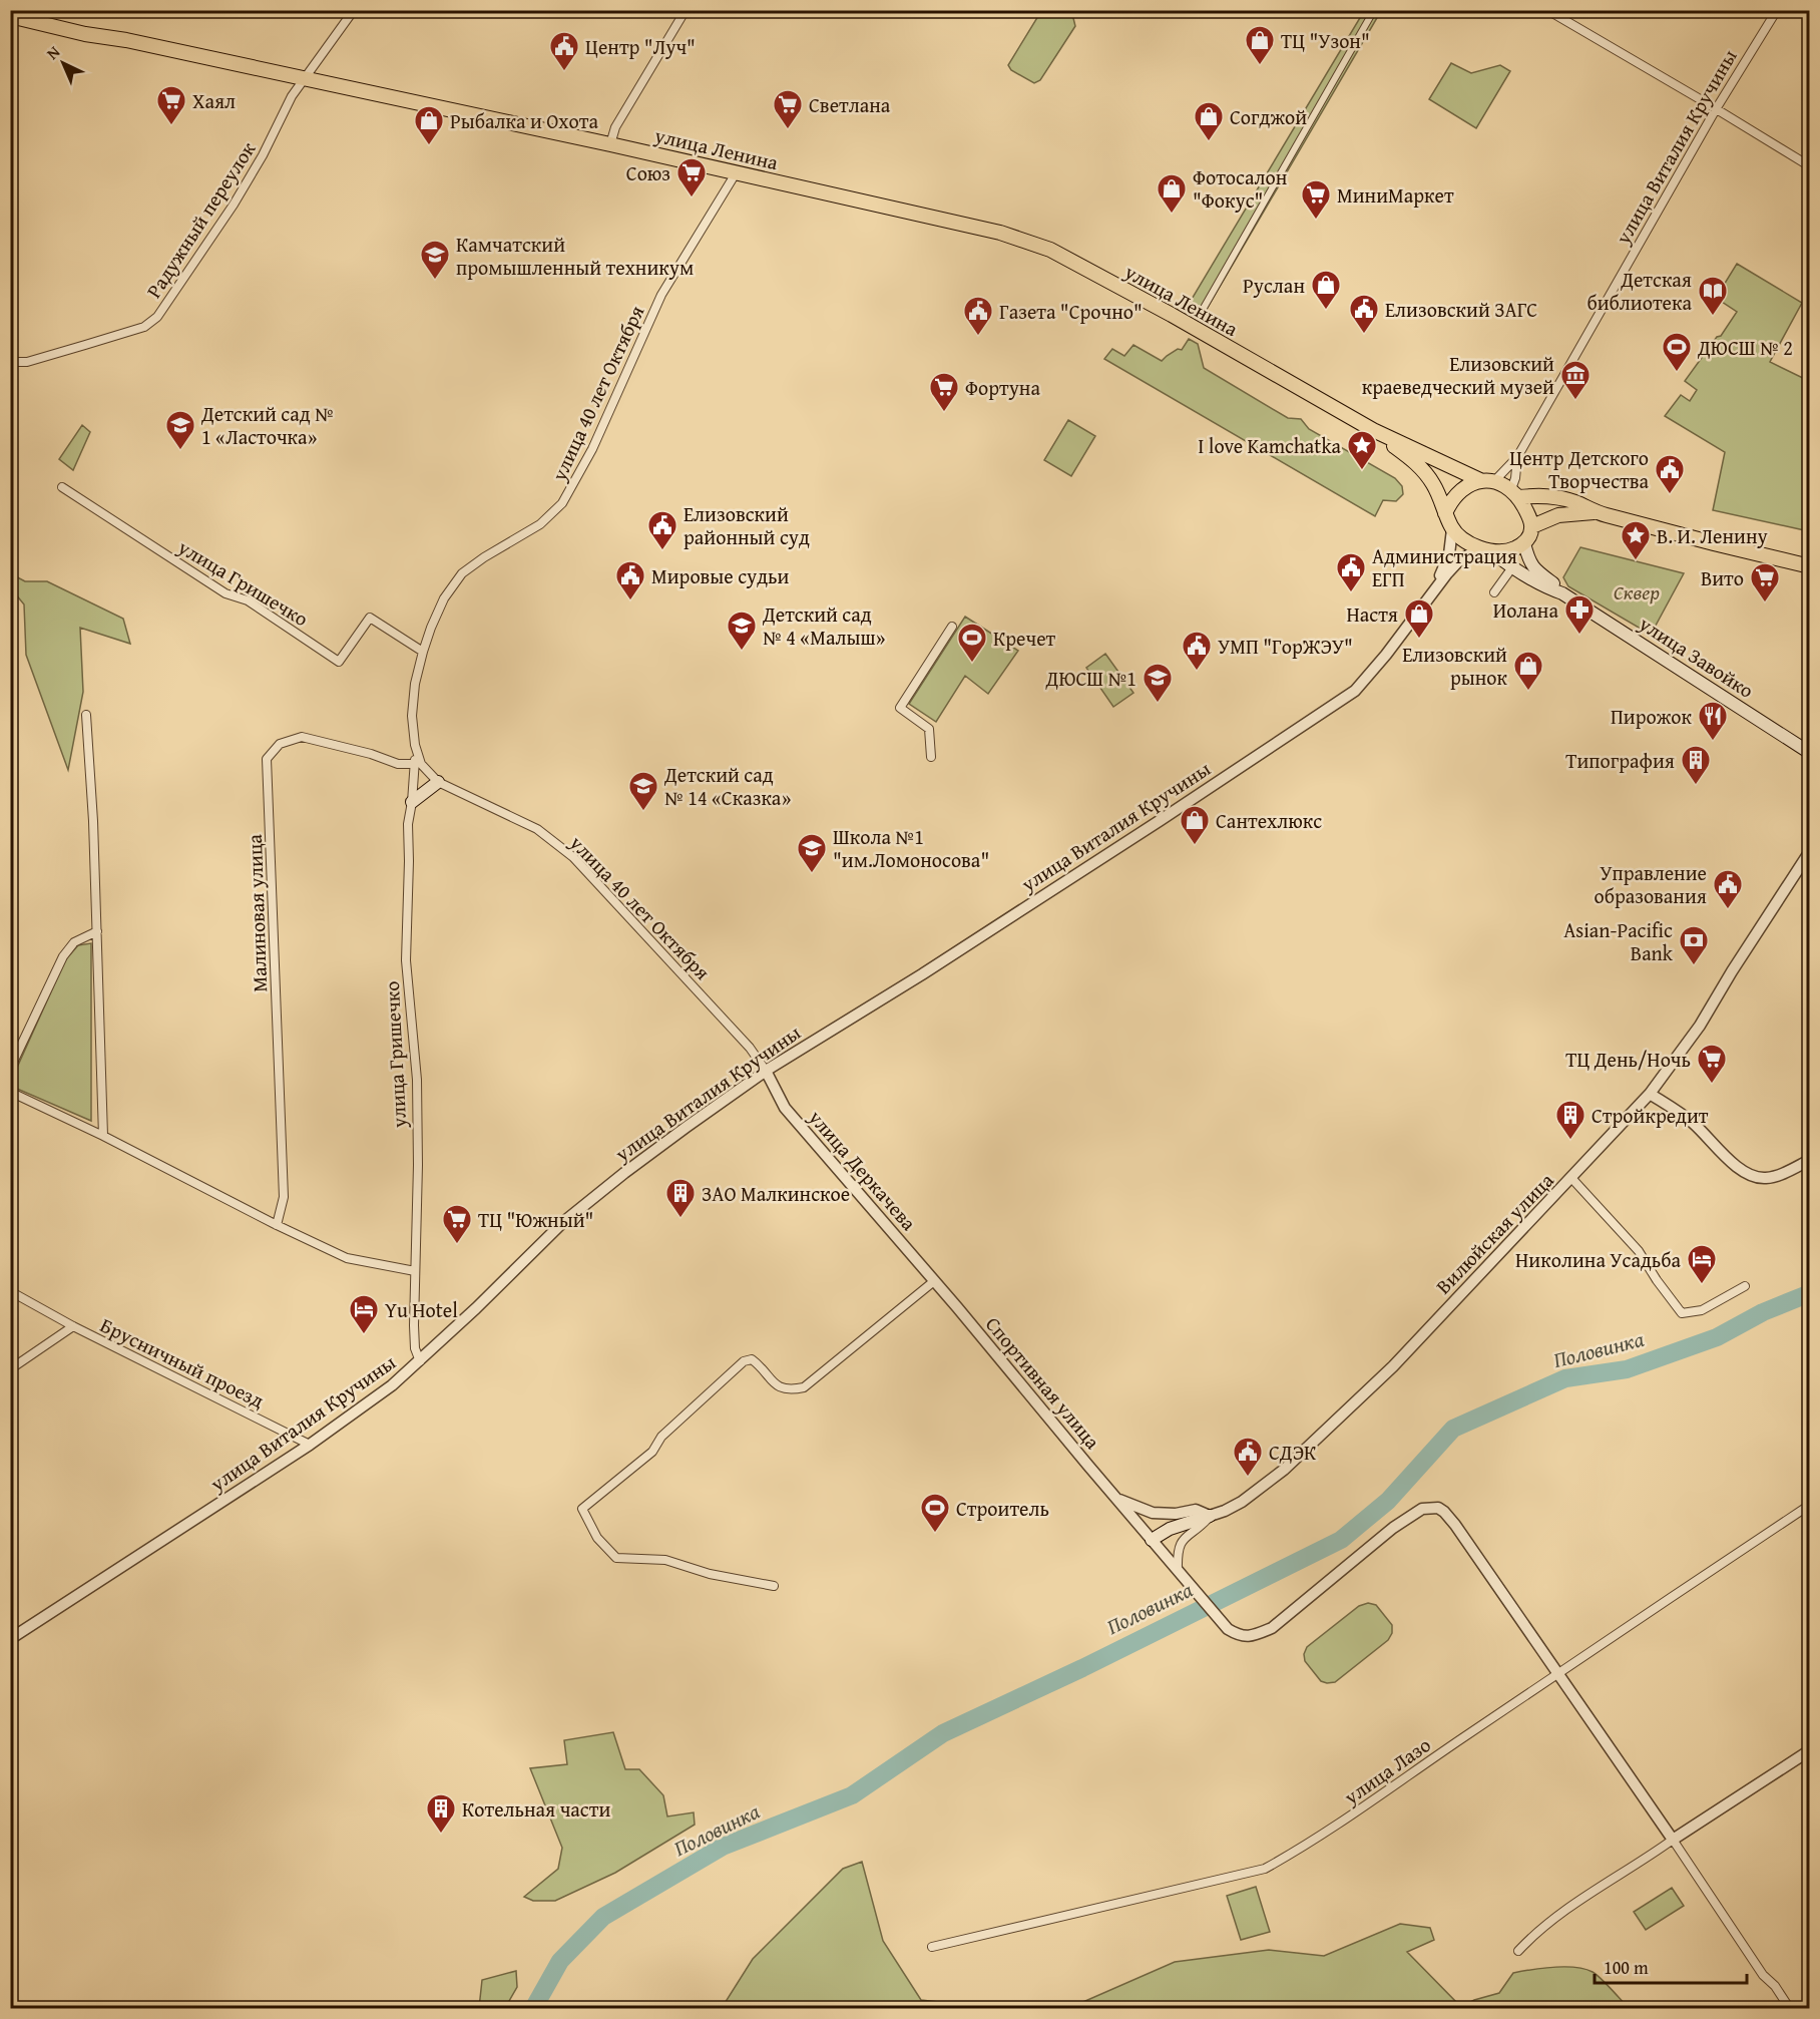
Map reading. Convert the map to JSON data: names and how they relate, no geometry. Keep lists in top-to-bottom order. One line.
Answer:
{"streets":{"main road":["улица Ленина","улица Завойко"],"street":["улица Виталия Кручины","Радужный переулок","улица 40 лет Октября","улица Гришечко","Малиновая улица","улица Деркачева","Вилюйская улица","Брусничный проезд","Спортивная улица","улица Лазо"]},"crossings":[["улица Виталия Кручины","улица Ленина"],["улица Виталия Кручины","улица 40 лет Октября"],["улица Виталия Кручины","улица Гришечко"],["улица Виталия Кручины","улица Завойко"],["улица Виталия Кручины","улица Деркачева"],["улица Виталия Кручины","Брусничный проезд"],["улица Ленина","Радужный переулок"],["улица Ленина","улица 40 лет Октября"],["улица Ленина","улица Завойко"],["улица 40 лет Октября","улица Гришечко"],["улица 40 лет Октября","улица Деркачева"],["улица Гришечко","Малиновая улица"],["улица Деркачева","Спортивная улица"],["Спортивная улица","улица Лазо"]],"water":["Половинка"],"parks":["Сквер"],"places":{"shop":["ТЦ \"Узон\"","Согджой","Рыбалка и Охота","Фотосалон \"Фокус\"","Руслан","Настя","Елизовский рынок","Сантехлюкс"],"public building":["Центр \"Луч\"","Елизовский ЗАГС","Газета \"Срочно\"","Центр Детского Творчества","Елизовский районный суд","Администрация ЕГП","Мировые судьи","УМП \"ГорЖЭУ\"","Управление образования","СДЭК"],"supermarket":["Хаял","Светлана","Союз","МиниМаркет","Фортуна","Вито","ТЦ День/Ночь","ТЦ \"Южный\""],"school or university":["Камчатский промышленный техникум","Детский сад № 1 «Ласточка»","Детский сад № 4 «Малыш»","ДЮСШ №1","Детский сад № 14 «Сказка»","Школа №1 \"им.Ломоносова\""],"library":["Детская библиотека"],"sports":["ДЮСШ № 2","Кречет","Строитель"],"museum":["Елизовский краеведческий музей"],"place":["I love Kamchatka","В. И. Ленину"],"pharmacy":["Иолана"],"restaurant":["Пирожок"],"building":["Типография","Стройкредит","ЗАО Малкинское","Котельная части"],"bank":["Asian-Pacific Bank"],"hotel":["Николина Усадьба","Yu Hotel"]},"scale_bar":"100 m","north":"top left"}
